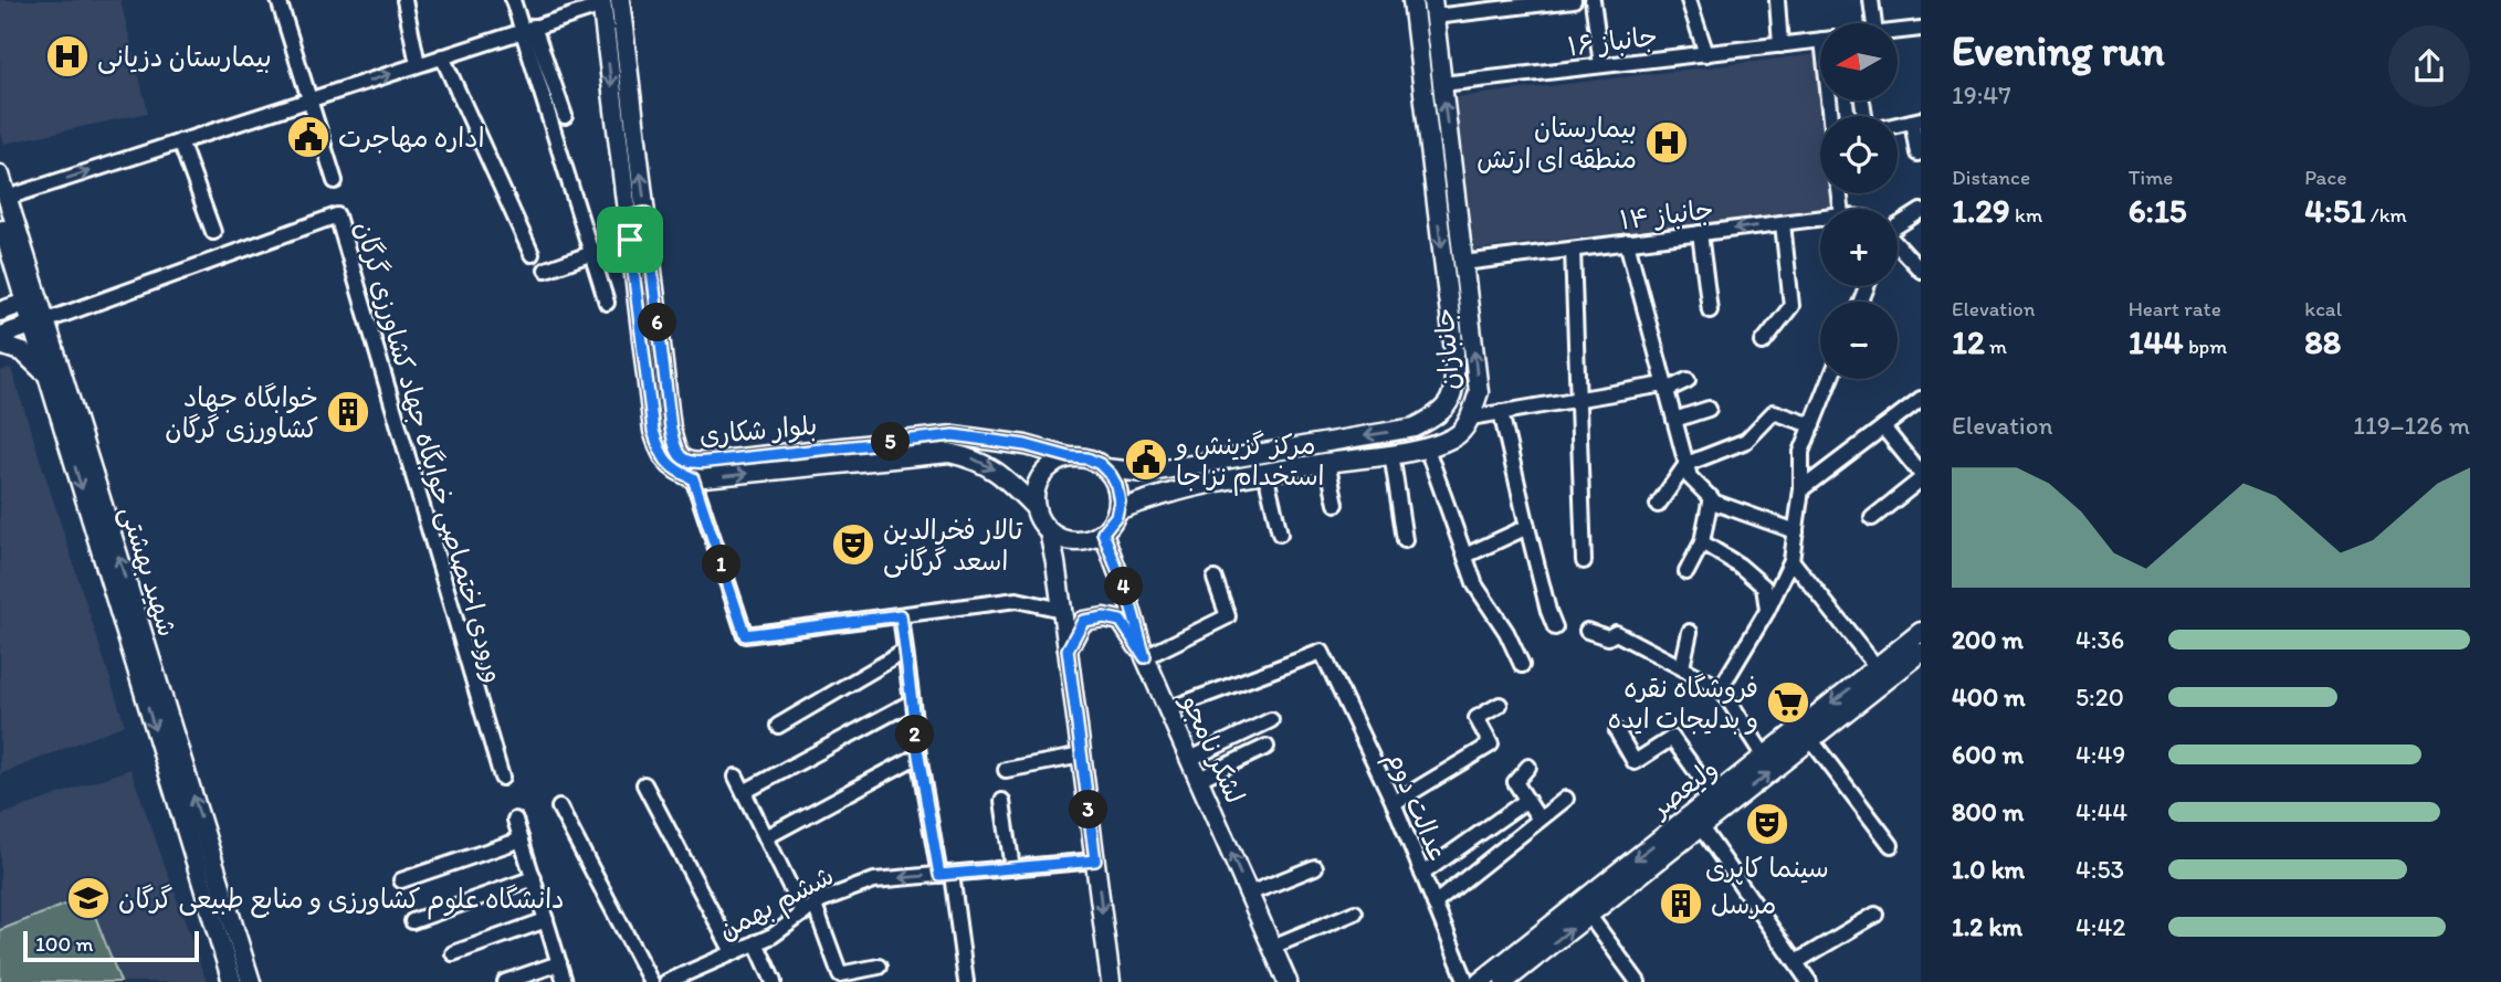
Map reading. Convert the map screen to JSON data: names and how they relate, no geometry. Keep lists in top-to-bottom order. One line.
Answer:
{"streets":{"main road":["جانبازان","بلوار شکاری","شهید بهشتی","لشکر نامجو","ولیعصر"],"street":["جانباز ۱۶","جانباز ۱۴","ورودی اختصاصی خوابگاه جهاد کشاورزی گرگان","عدالت دوم","ششم بهمن"]},"crossings":[["جانباز ۱۶","جانبازان"],["جانباز ۱۴","جانبازان"],["جانبازان","بلوار شکاری"],["جانبازان","لشکر نامجو"],["بلوار شکاری","لشکر نامجو"],["ورودی اختصاصی خوابگاه جهاد کشاورزی گرگان","شهید بهشتی"],["لشکر نامجو","عدالت دوم"]],"places":{"hospital":["بیمارستان دزیانی","بیمارستان منطقه ای ارتش"],"public building":["اداره مهاجرت","مرکز گزینش و استخدام نزاجا"],"building":["خوابگاه جهاد کشاورزی گرگان","مرسل"],"theatre":["تالار فخرالدین اسعد گرگانی","سینما کاپری"],"supermarket":["فروشگاه نقره و بدلیجات ایده"],"school or university":["دانشگاه علوم کشاورزی و منابع طبیعی گرگان"]},"scale_bar":"100 m","north":"left","page":{"heading":["Evening run","19:47"],"map_buttons":["+","−"],"stats":[["Distance","1.29 km"],["Time","6:15"],["Pace","4:51 /km"],["Elevation","12 m"],["Heart rate","144 bpm"],["kcal","88"]],"pins":["6","5","1","4","2","3"],"chart":["Elevation","119–126 m"],"list":[{"name":"200 m","note":"4:36"},{"name":"400 m","note":"5:20"},{"name":"600 m","note":"4:49"},{"name":"800 m","note":"4:44"},{"name":"1.0 km","note":"4:53"},{"name":"1.2 km","note":"4:42"}],"scale":"100 m"}}
